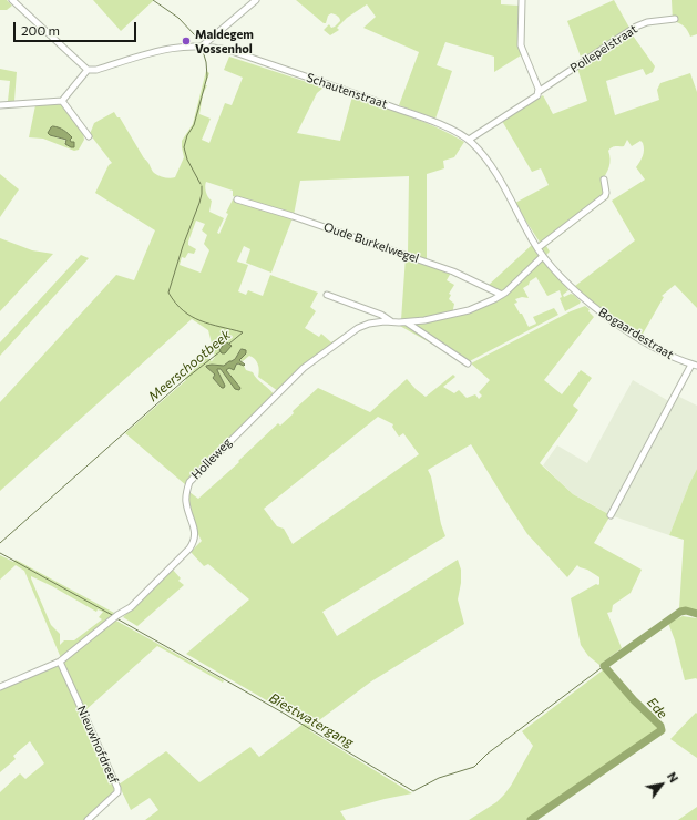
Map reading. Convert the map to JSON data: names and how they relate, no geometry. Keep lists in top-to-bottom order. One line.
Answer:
{"streets":{"street":["Pollepelstraat","Schautenstraat","Oude Burkelwegel","Bogaardestraat","Holleweg","Nieuwhofdreef"]},"crossings":[["Pollepelstraat","Schautenstraat"],["Schautenstraat","Bogaardestraat"],["Schautenstraat","Holleweg"],["Oude Burkelwegel","Holleweg"],["Bogaardestraat","Holleweg"],["Holleweg","Nieuwhofdreef"]],"water":["Meerschootbeek","Ede","Biestwatergang"],"places":["Maldegem Vossenhol"],"scale_bar":"200 m","north":"top right"}
